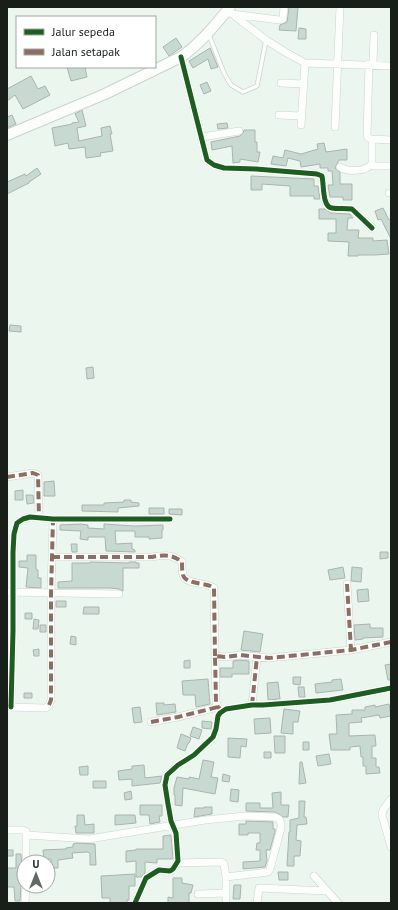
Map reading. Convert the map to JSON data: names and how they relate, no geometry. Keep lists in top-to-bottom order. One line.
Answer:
{"legend":["Jalur sepeda","Jalan setapak"],"north":"top"}
